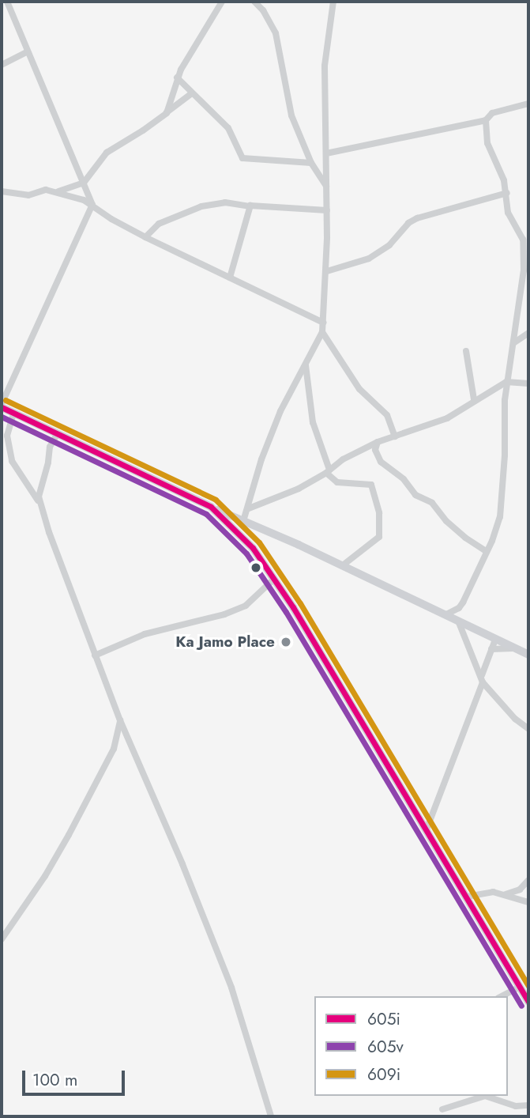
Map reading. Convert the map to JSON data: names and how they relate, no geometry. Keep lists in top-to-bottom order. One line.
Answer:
{"places":["Ka Jamo Place"],"lines":["transit line 609i","transit line 605i","transit line 605v"],"legend":["605i","605v","609i"],"scale_bar":"100 m"}
